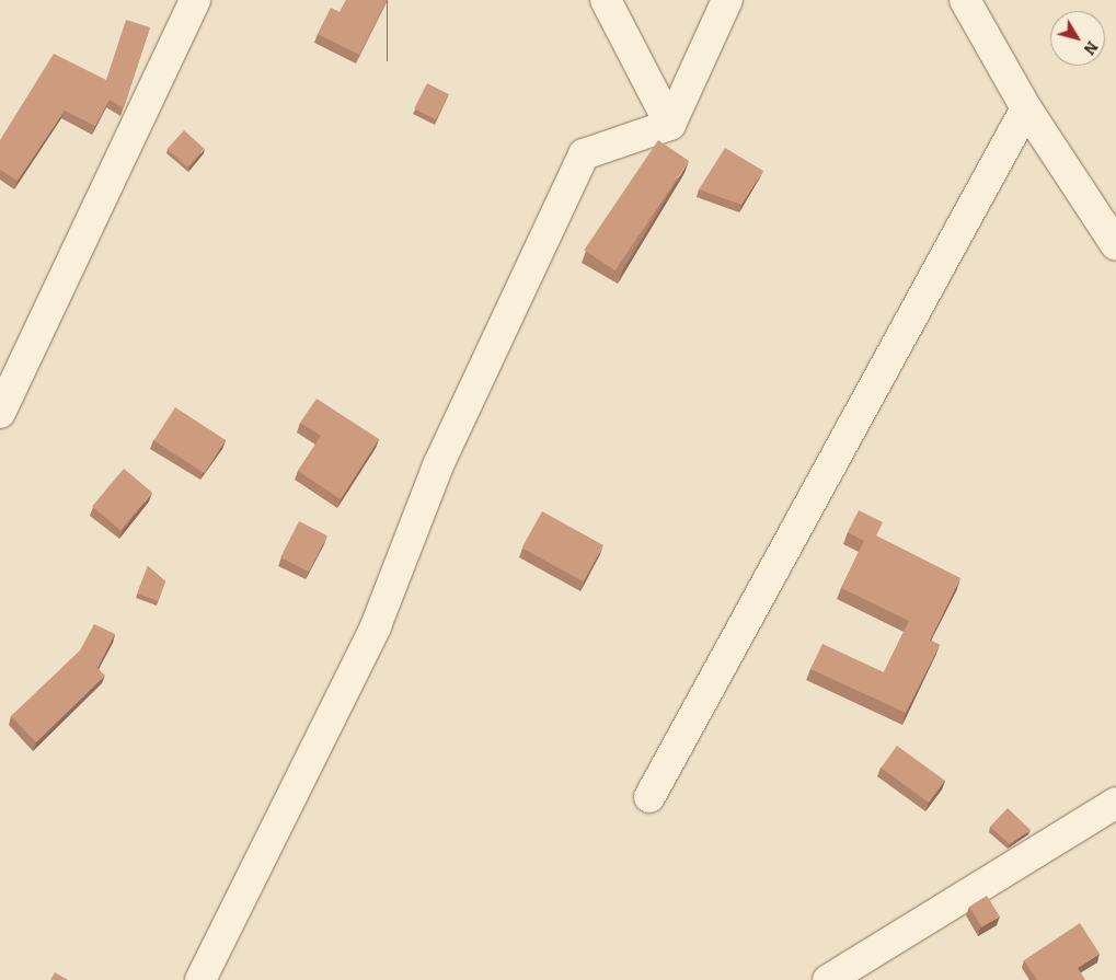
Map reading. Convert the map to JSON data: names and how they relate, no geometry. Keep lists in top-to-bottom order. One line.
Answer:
{"north":"bottom right"}
